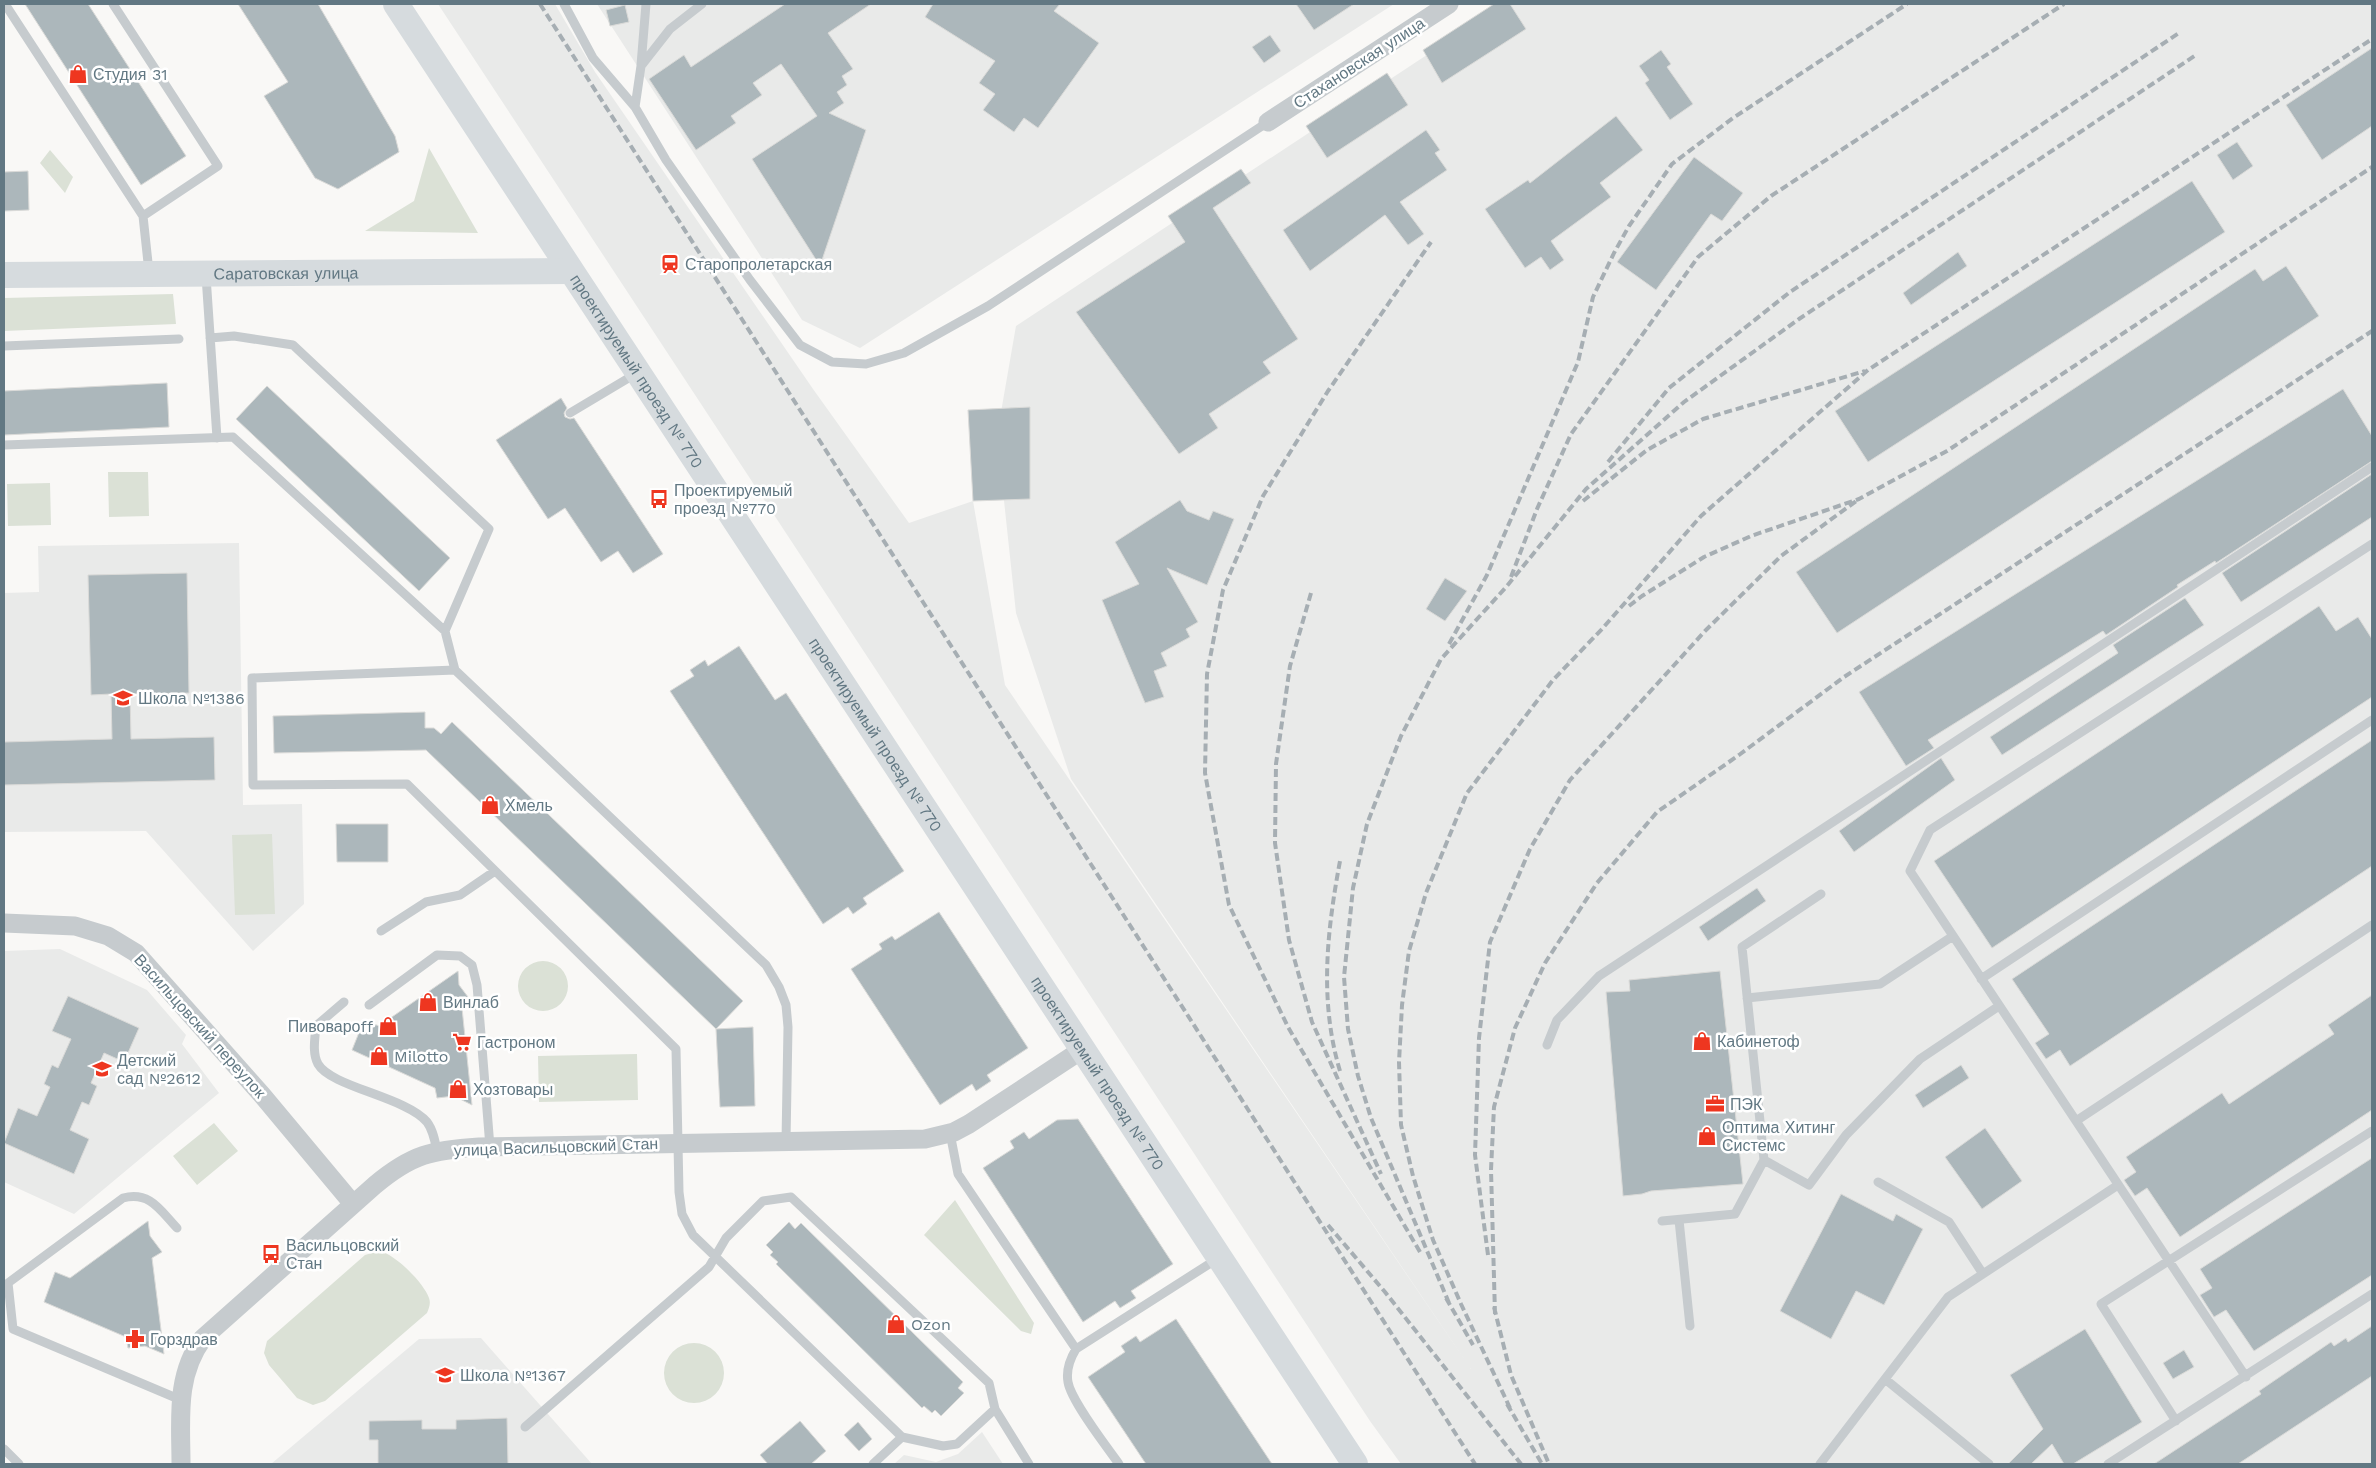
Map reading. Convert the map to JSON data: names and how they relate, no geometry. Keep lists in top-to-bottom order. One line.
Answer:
{"streets":{"street":["Стахановская улица","Саратовская улица","проектируемый проезд № 770","Васильцовский переулок","улица Васильцовский Стан"]},"crossings":[["Саратовская улица","проектируемый проезд № 770"],["проектируемый проезд № 770","улица Васильцовский Стан"],["Васильцовский переулок","улица Васильцовский Стан"]],"places":{"shop":["Студия 31","Хмель","Винлаб","Пивовароff","Кабинетоф","Milotto","Хозтовары","Оптима Хитинг Системс","Ozon"],"station":["Старопролетарская"],"bus stop":["Проектируемый проезд №770","Васильцовский Стан"],"school or university":["Школа №1386","Детский сад №2612","Школа №1367"],"supermarket":["Гастроном"],"office":["ПЭК"],"pharmacy":["Горздрав"]}}
